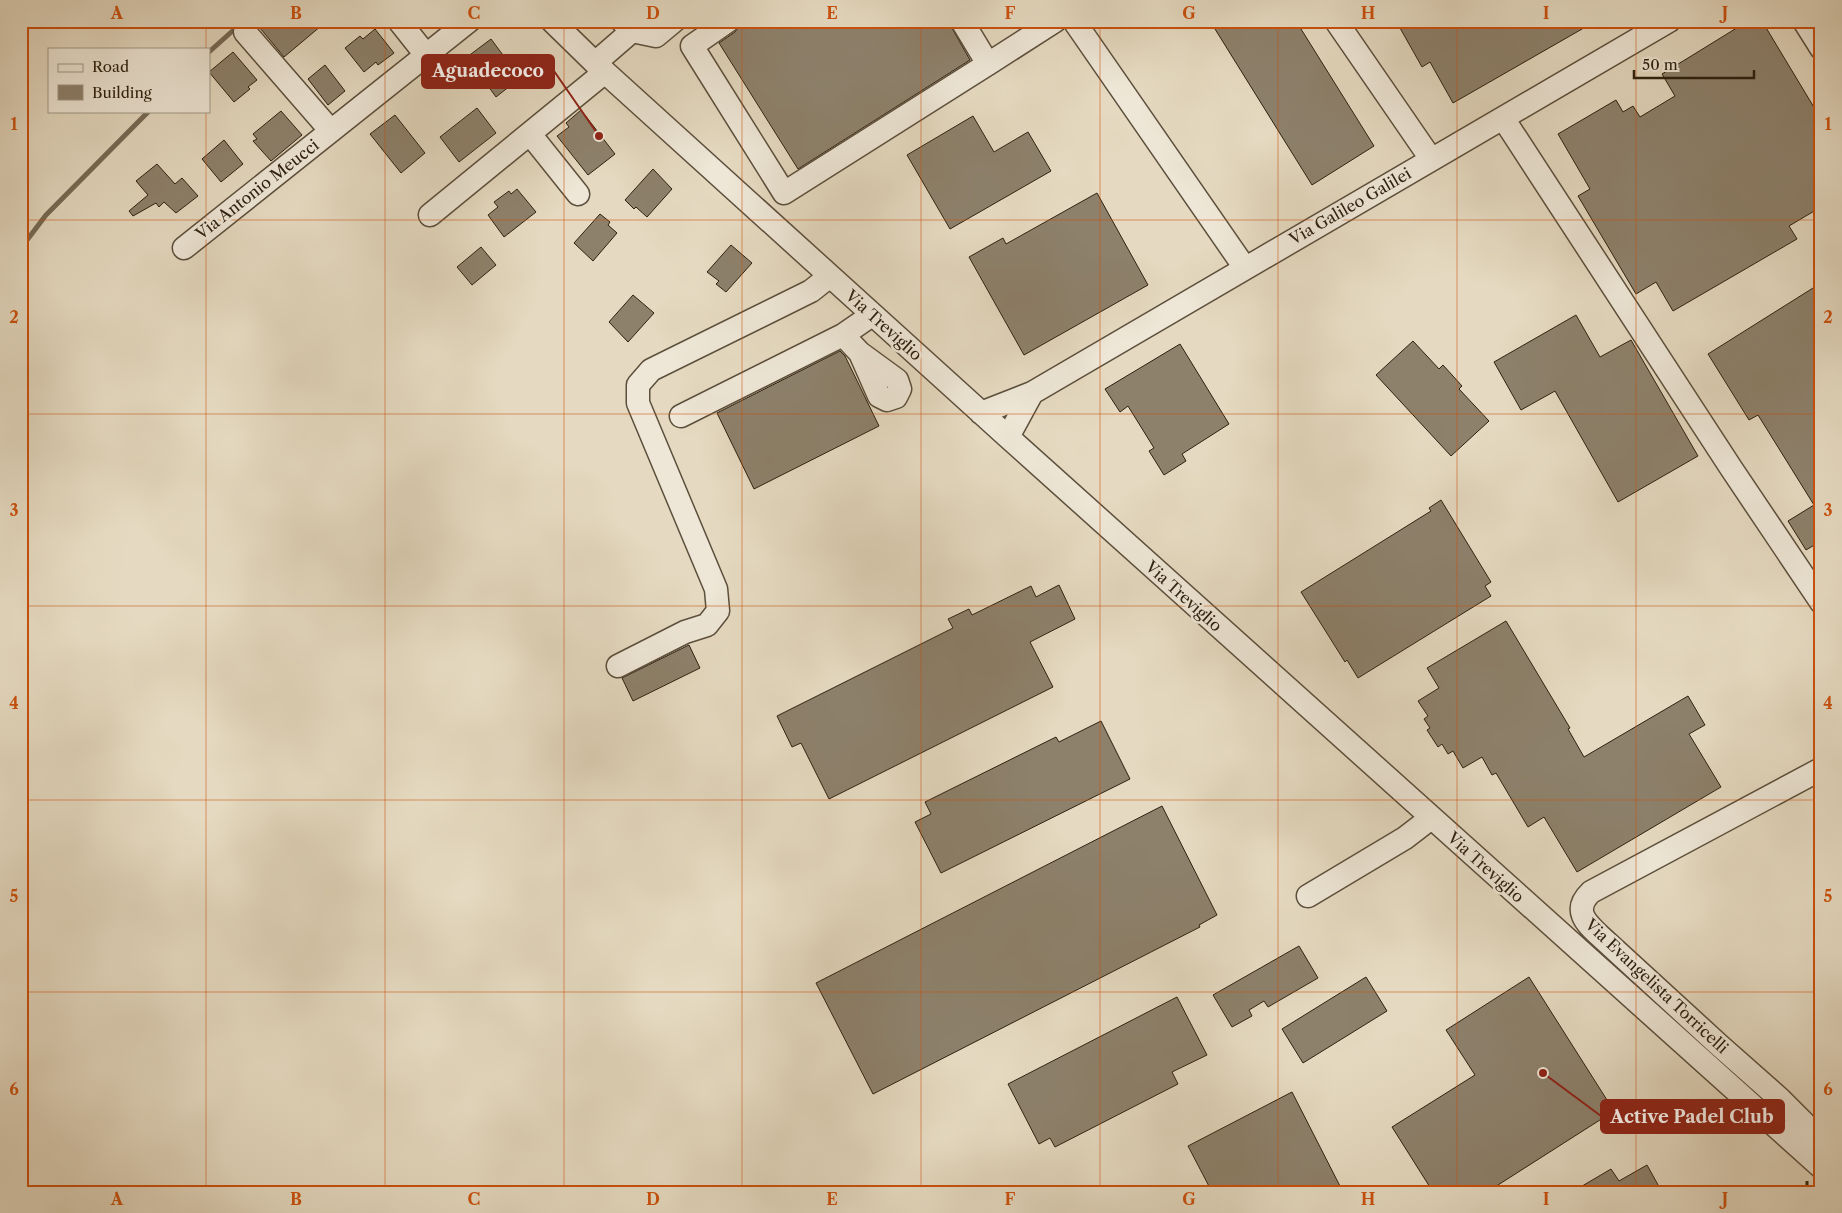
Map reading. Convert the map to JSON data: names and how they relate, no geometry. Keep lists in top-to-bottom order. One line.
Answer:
{"streets":{"street":["Via Antonio Meucci","Via Galileo Galilei","Via Treviglio","Via Evangelista Torricelli"]},"crossings":[["Via Galileo Galilei","Via Treviglio"],["Via Treviglio","Via Evangelista Torricelli"]],"places":["Aguadecoco","Active Padel Club"],"legend":["Road","Building"],"scale_bar":"50 m","grid":{"columns":["A","B","C","D","E","F","G","H","I","J"],"rows":["1","2","3","4","5","6"]}}
